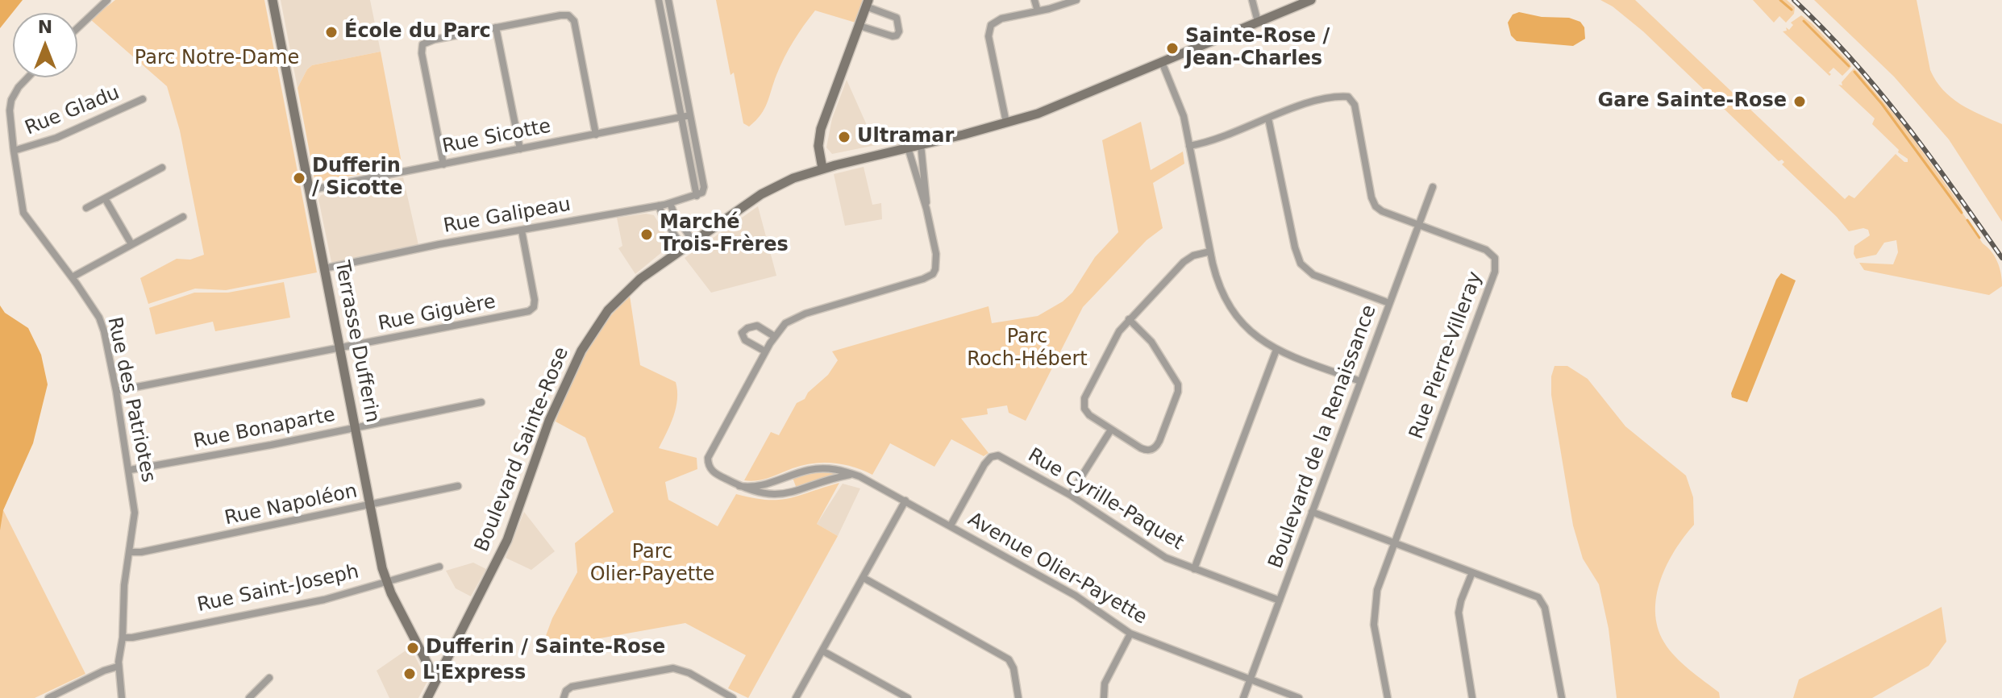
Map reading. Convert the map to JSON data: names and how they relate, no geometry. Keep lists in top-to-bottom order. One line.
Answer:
{"streets":{"street":["Rue Gladu","Rue Sicotte","Rue Galipeau","Rue Giguère","Terrasse Dufferin","Rue Pierre-Villeray","Rue des Patriotes","Rue Bonaparte","Boulevard de la Renaissance","Boulevard Sainte-Rose","Rue Cyrille-Paquet","Rue Napoléon","Avenue Olier-Payette","Rue Saint-Joseph"]},"crossings":[["Rue Gladu","Rue des Patriotes"],["Rue Sicotte","Terrasse Dufferin"],["Rue Galipeau","Rue Giguère"],["Rue Galipeau","Terrasse Dufferin"],["Rue Giguère","Terrasse Dufferin"],["Rue Giguère","Rue des Patriotes"],["Terrasse Dufferin","Rue Bonaparte"],["Terrasse Dufferin","Boulevard Sainte-Rose"],["Terrasse Dufferin","Rue Napoléon"],["Terrasse Dufferin","Rue Saint-Joseph"],["Rue Pierre-Villeray","Boulevard de la Renaissance"],["Rue des Patriotes","Rue Bonaparte"],["Rue des Patriotes","Rue Napoléon"],["Rue des Patriotes","Rue Saint-Joseph"],["Boulevard de la Renaissance","Rue Cyrille-Paquet"],["Boulevard de la Renaissance","Avenue Olier-Payette"],["Rue Cyrille-Paquet","Avenue Olier-Payette"]],"parks":["Parc Notre-Dame","Parc Roch-Hébert","Parc Olier-Payette"],"places":["École du Parc","Sainte-Rose / Jean-Charles","Gare Sainte-Rose","Ultramar","Dufferin / Sicotte","Marché Trois-Frères","Dufferin / Sainte-Rose","L'Express"],"north":"top"}
